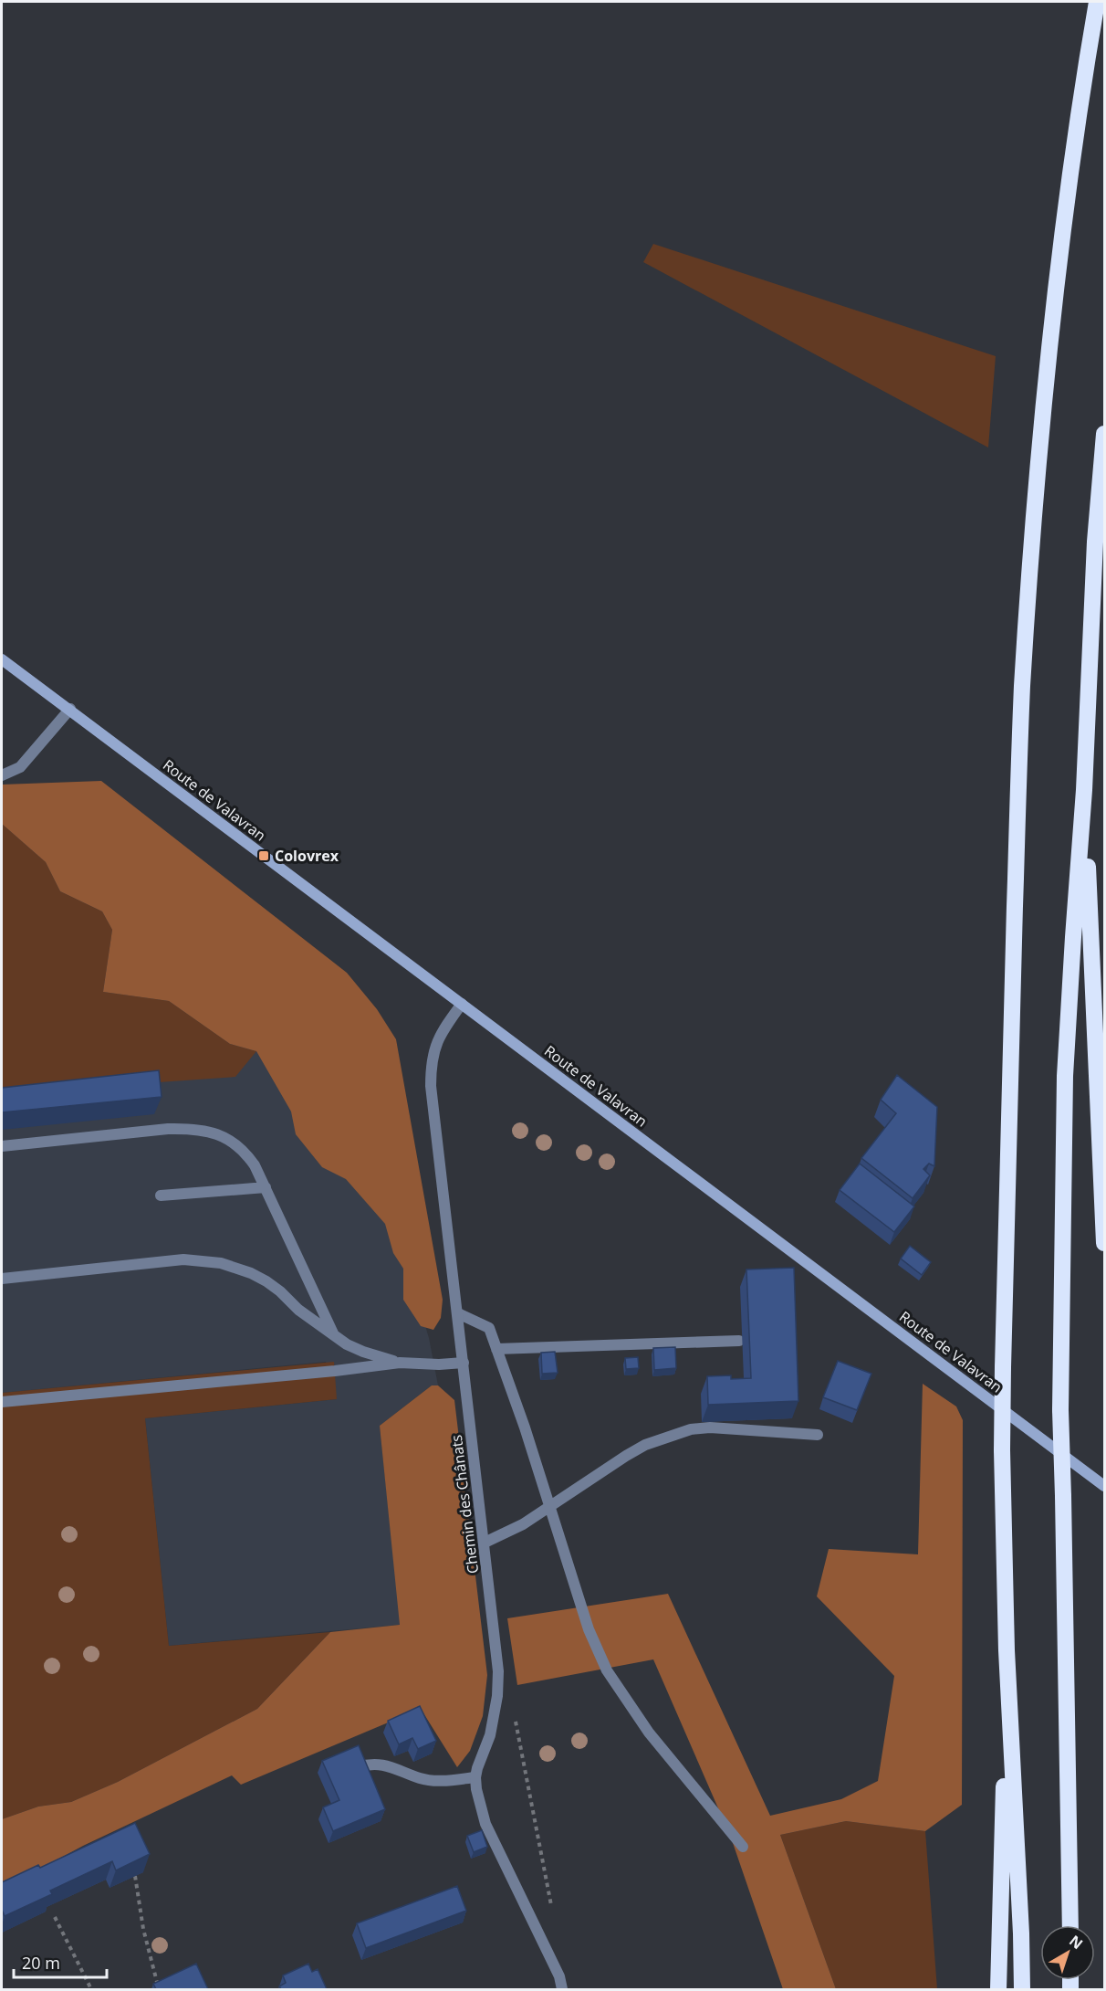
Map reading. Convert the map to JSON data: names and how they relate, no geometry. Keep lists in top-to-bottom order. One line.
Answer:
{"streets":{"street":["Route de Valavran","Chemin des Chânats"]},"crossings":[["Route de Valavran","Chemin des Chânats"]],"places":{"transit":["Colovrex"]},"scale_bar":"20 m","north":"top right"}
